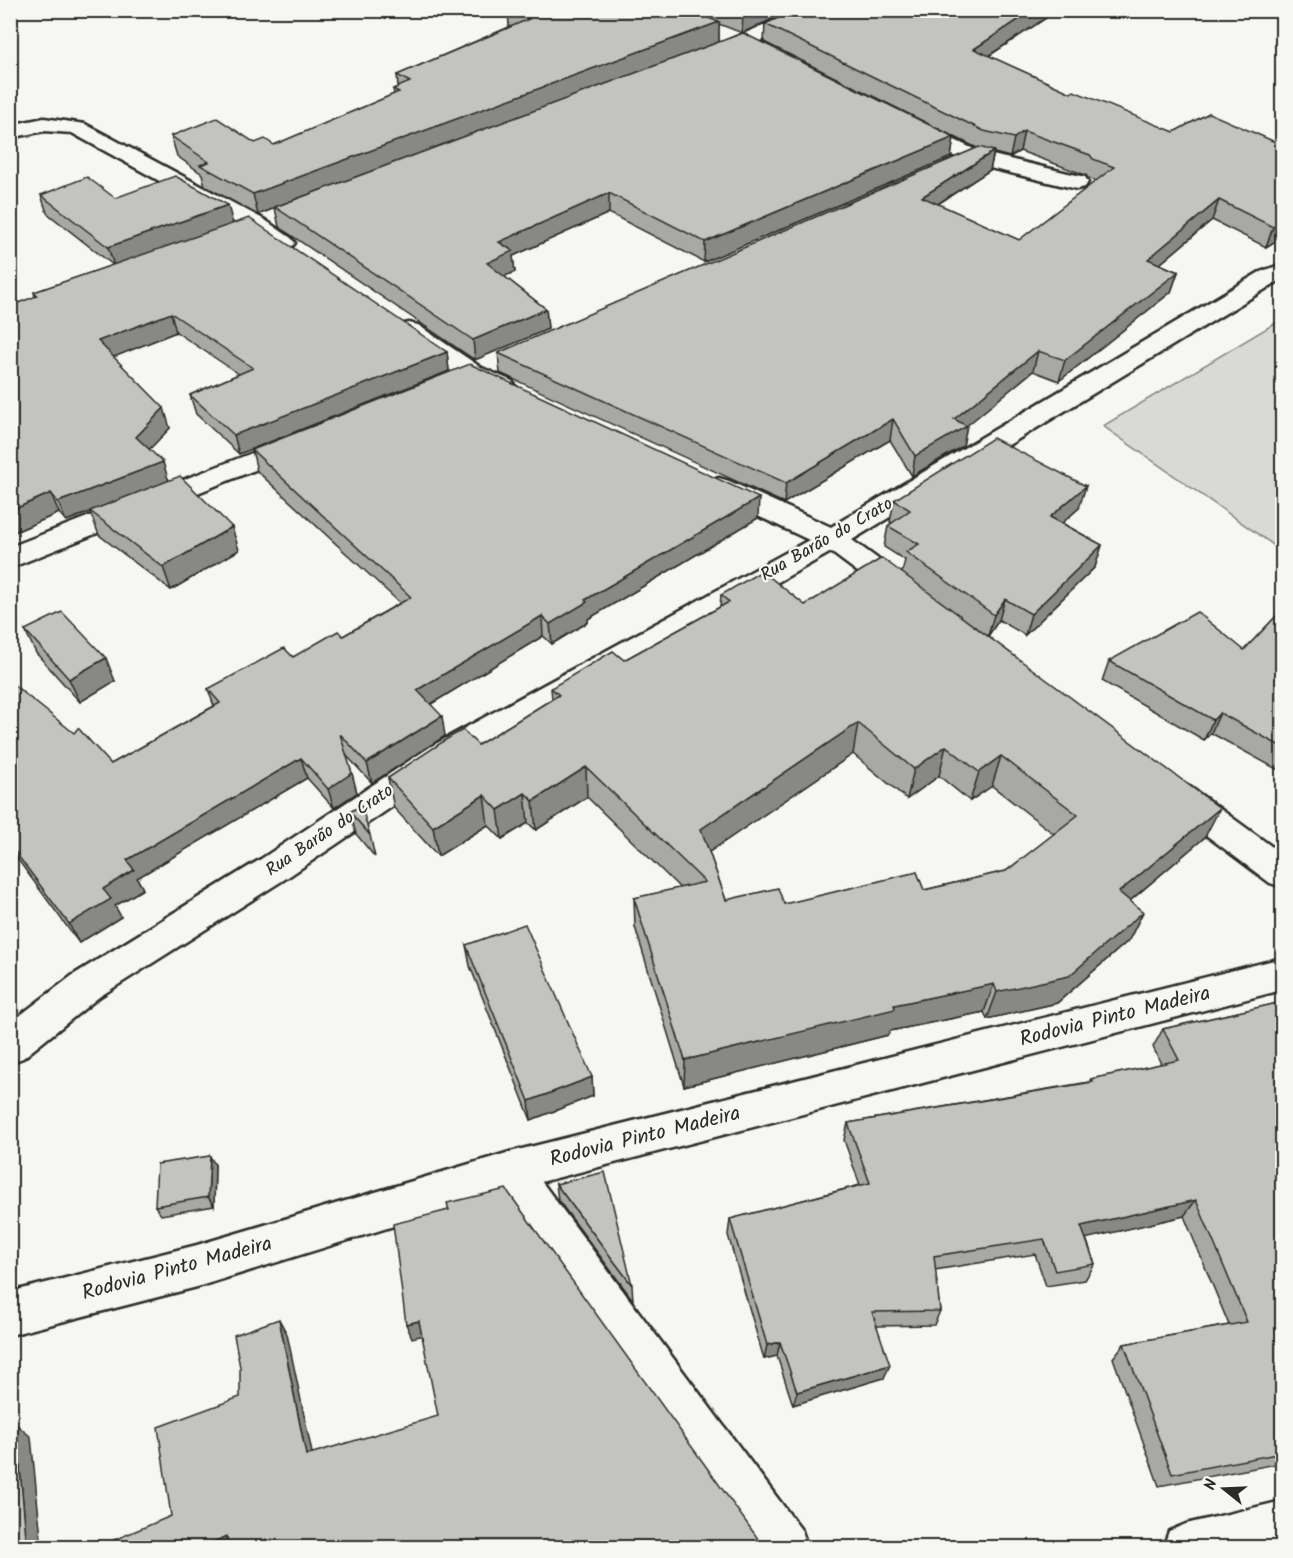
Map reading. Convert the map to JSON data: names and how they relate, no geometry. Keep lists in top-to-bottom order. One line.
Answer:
{"streets":{"street":["Rua Barão do Crato","Rodovia Pinto Madeira"]},"north":"left"}
